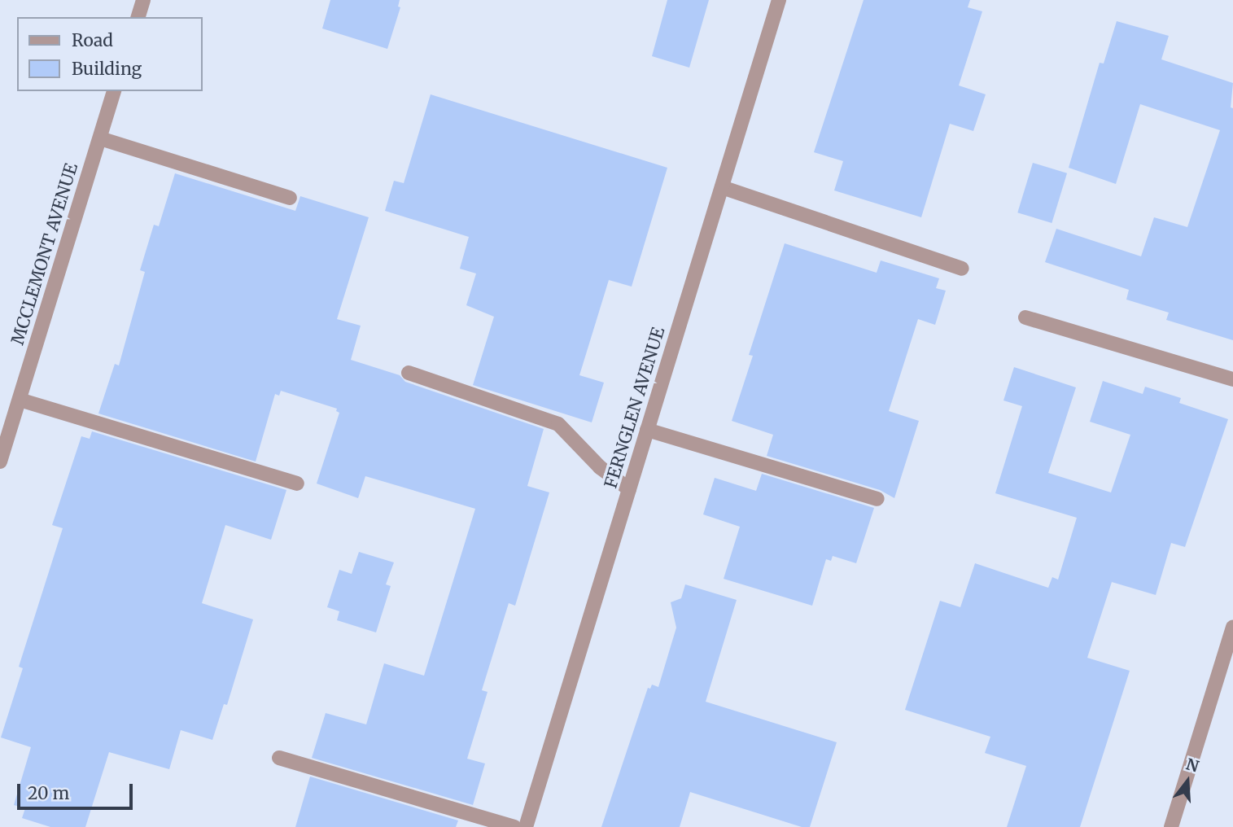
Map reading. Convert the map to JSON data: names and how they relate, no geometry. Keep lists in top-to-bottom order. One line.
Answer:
{"streets":{"street":["MCCLEMONT AVENUE","FERNGLEN AVENUE"]},"legend":["Road","Building"],"scale_bar":"20 m","north":"top"}
